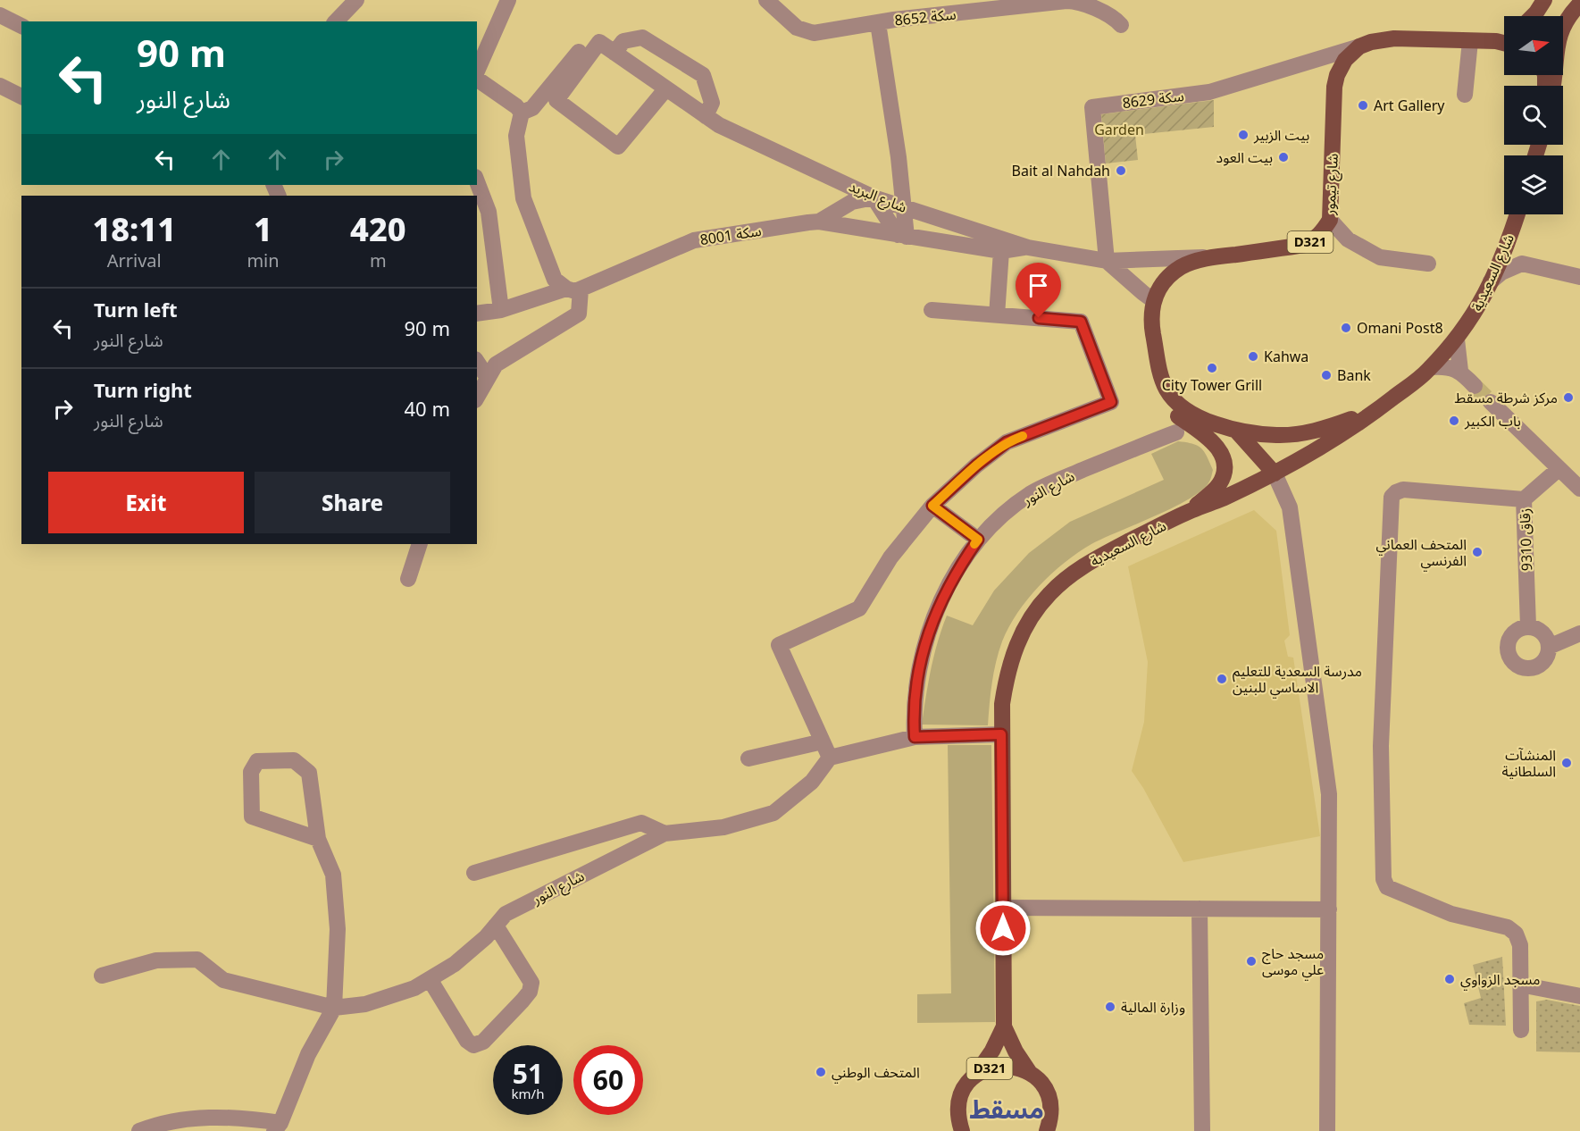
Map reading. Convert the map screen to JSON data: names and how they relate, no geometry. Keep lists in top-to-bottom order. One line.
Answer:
{"streets":{"main road":["شارع تيمور","D321","شارع السعيدية"],"street":["سكة 8652","سكة 8629","شارع البريد","سكة 8001","شارع النور","زقاق 9310"]},"crossings":[["سكة 8629","شارع تيمور"],["سكة 8629","شارع البريد"],["شارع تيمور","شارع البريد"],["شارع تيمور","D321"],["شارع البريد","سكة 8001"],["D321","شارع السعيدية"]],"districts":["مسقط"],"parks":["Garden"],"places":["Art Gallery","بيت الزبير","بيت العود","Bait al Nahdah","Omani Post8","Kahwa","City Tower Grill","Bank","مركز شرطة مسقط","باب الکبیر","المتحف العماني الفرنسي","مدرسة السعدية للتعليم الاساسي للبنين","المنشآت السلطانية","مسجد حاج علي موسى","مسجد الزواوي","وزارة المالية","المتحف الوطني"],"north":"right","page":{"turn":["90 m","شارع النور"],"eta":["18:11","Arrival","1","min","420","m"],"list":[{"name":"Turn left","note":"شارع النور","value":"90 m"},{"name":"Turn right","note":"شارع النور","value":"40 m"}],"buttons":["Exit","Share"],"speed":"51 km/h","limit":"60"}}
